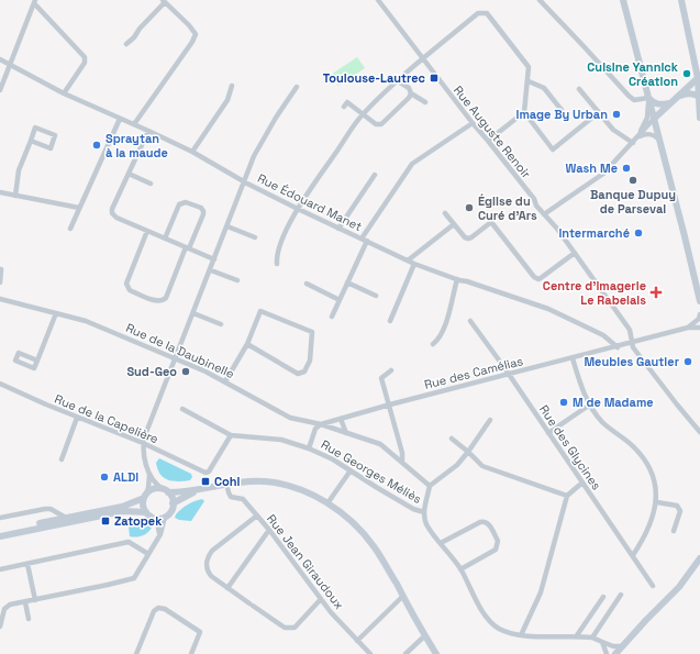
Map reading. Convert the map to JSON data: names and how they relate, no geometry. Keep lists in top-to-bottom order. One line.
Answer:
{"streets":{"street":["Rue Auguste Renoir","Rue Édouard Manet","Rue de la Daubinelle","Rue des Camélias","Rue de la Capelière","Rue des Glycines","Rue Georges Méliès","Rue Jean Giraudoux"]},"crossings":[["Rue Auguste Renoir","Rue des Camélias"],["Rue Édouard Manet","Rue des Camélias"],["Rue de la Daubinelle","Rue des Camélias"],["Rue de la Daubinelle","Rue Georges Méliès"],["Rue des Camélias","Rue des Glycines"],["Rue des Camélias","Rue Georges Méliès"],["Rue de la Capelière","Rue Georges Méliès"]],"places":{"other":["Cuisine Yannick Création","Image By Urban","Spraytan à la maude","Wash Me","Banque Dupuy de Parseval","Église du Curé d'Ars","Intermarché","Meubles Gautier","Sud-Geo","M de Madame","ALDI"],"transit":["Toulouse-Lautrec","Cohl","Zatopek"],"health":["Centre d'imagerie Le Rabelais"]}}
